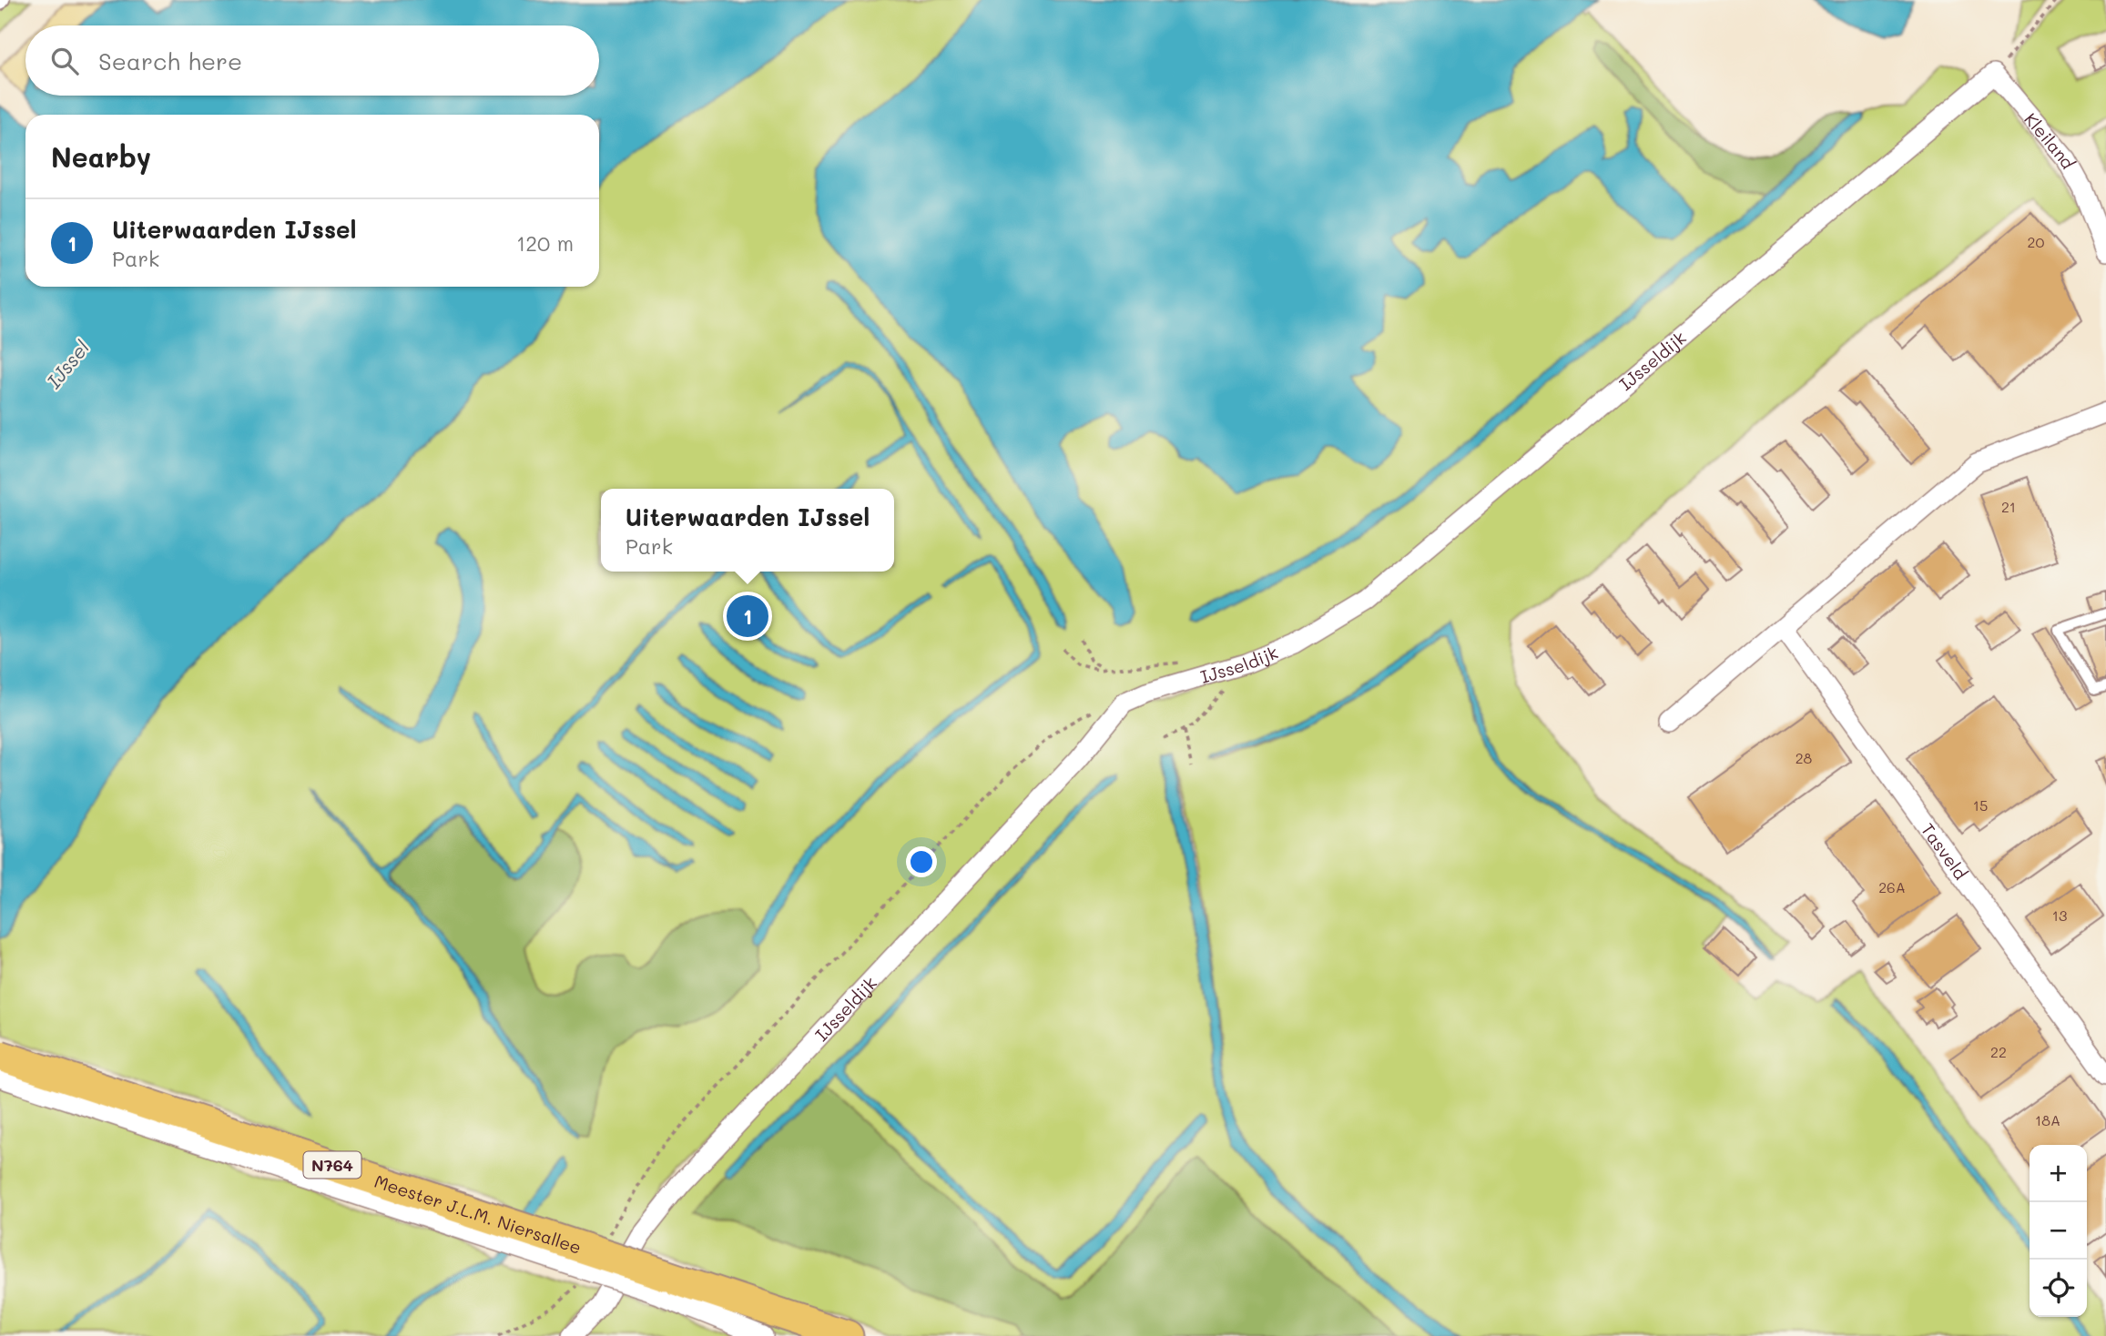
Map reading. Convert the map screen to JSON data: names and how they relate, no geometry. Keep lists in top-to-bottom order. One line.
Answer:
{"streets":{"main road":["N764","Meester J.L.M. Niersallee"],"street":["Kleiland","IJsseldijk","Tasveld"]},"crossings":[["Kleiland","IJsseldijk"]],"water":["IJssel"],"house_numbers":["20","21","28","15","26A","13","22","18A"],"page":{"search":"Search here","heading":"Nearby","list":[{"mark":"1","name":"Uiterwaarden IJssel","note":"Park","value":"120 m"}],"popup":["Uiterwaarden IJssel","Park"],"pins":"1","map_buttons":["+","−"]}}
